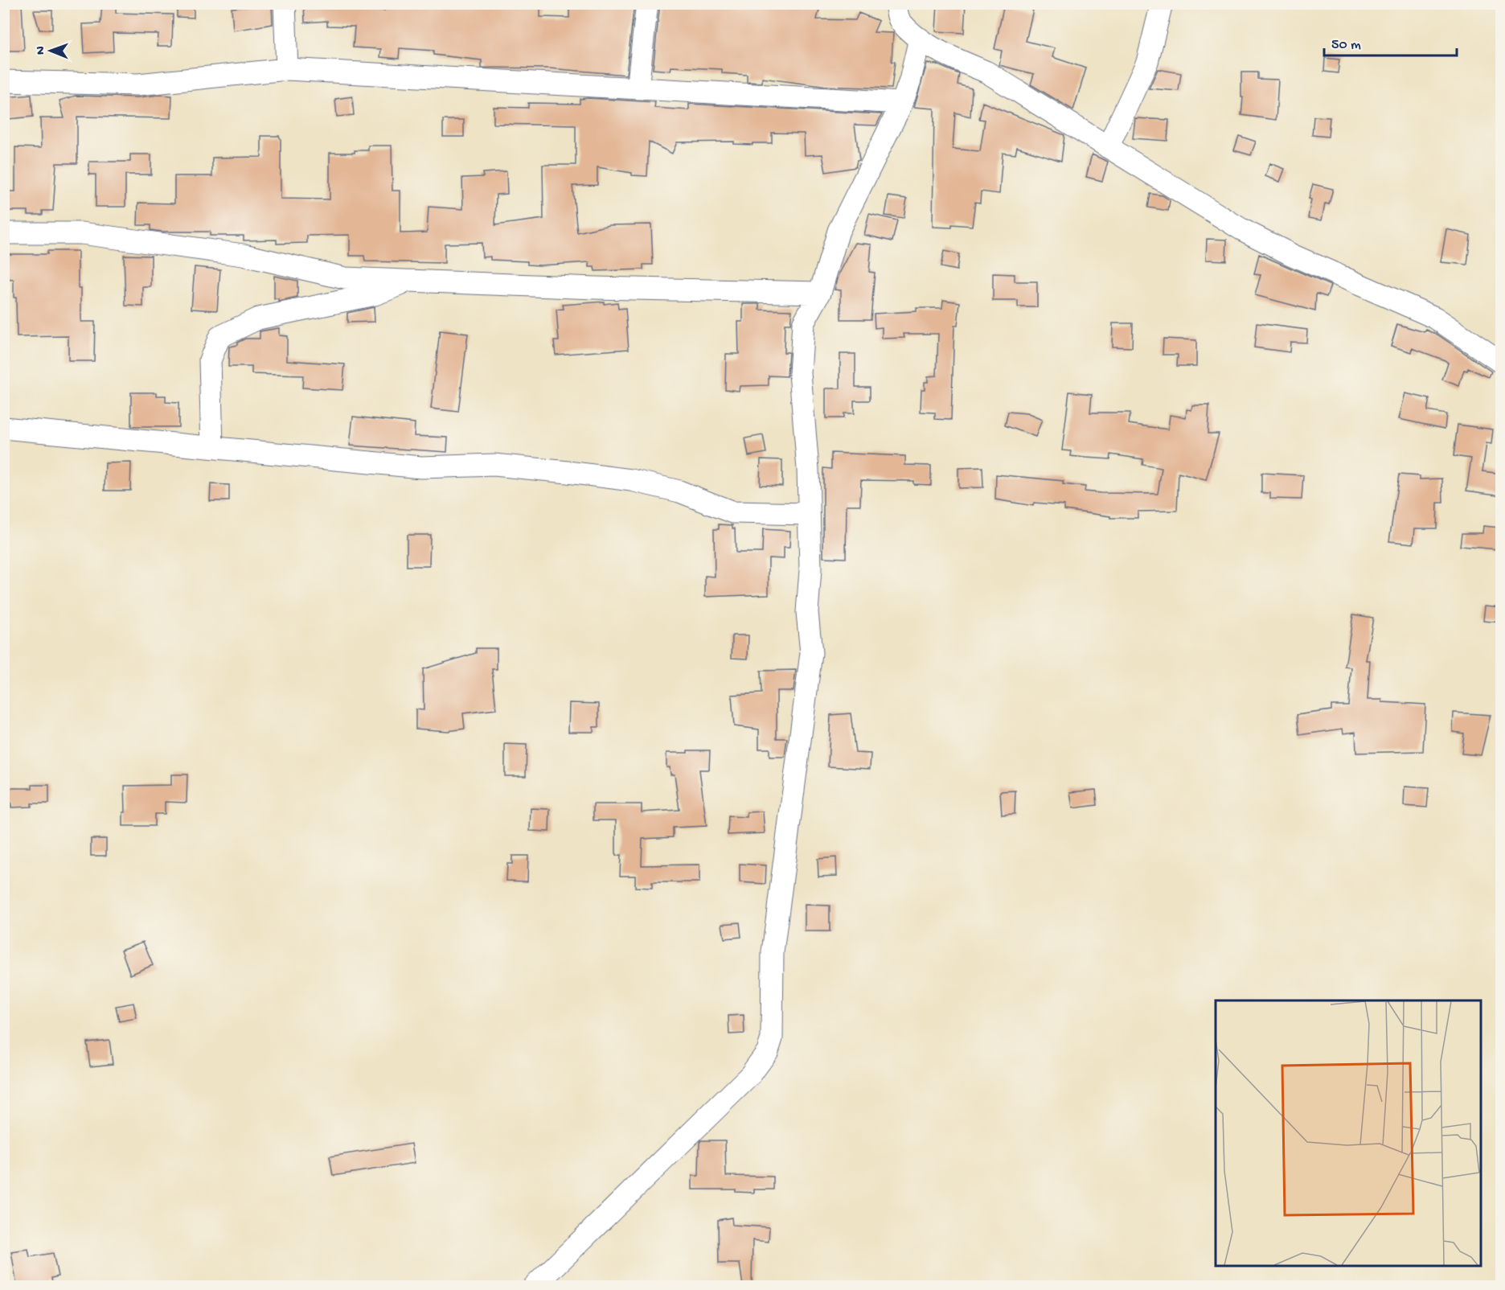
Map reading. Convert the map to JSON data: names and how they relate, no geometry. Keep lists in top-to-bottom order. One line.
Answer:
{"scale_bar":"50 m","north":"left"}
